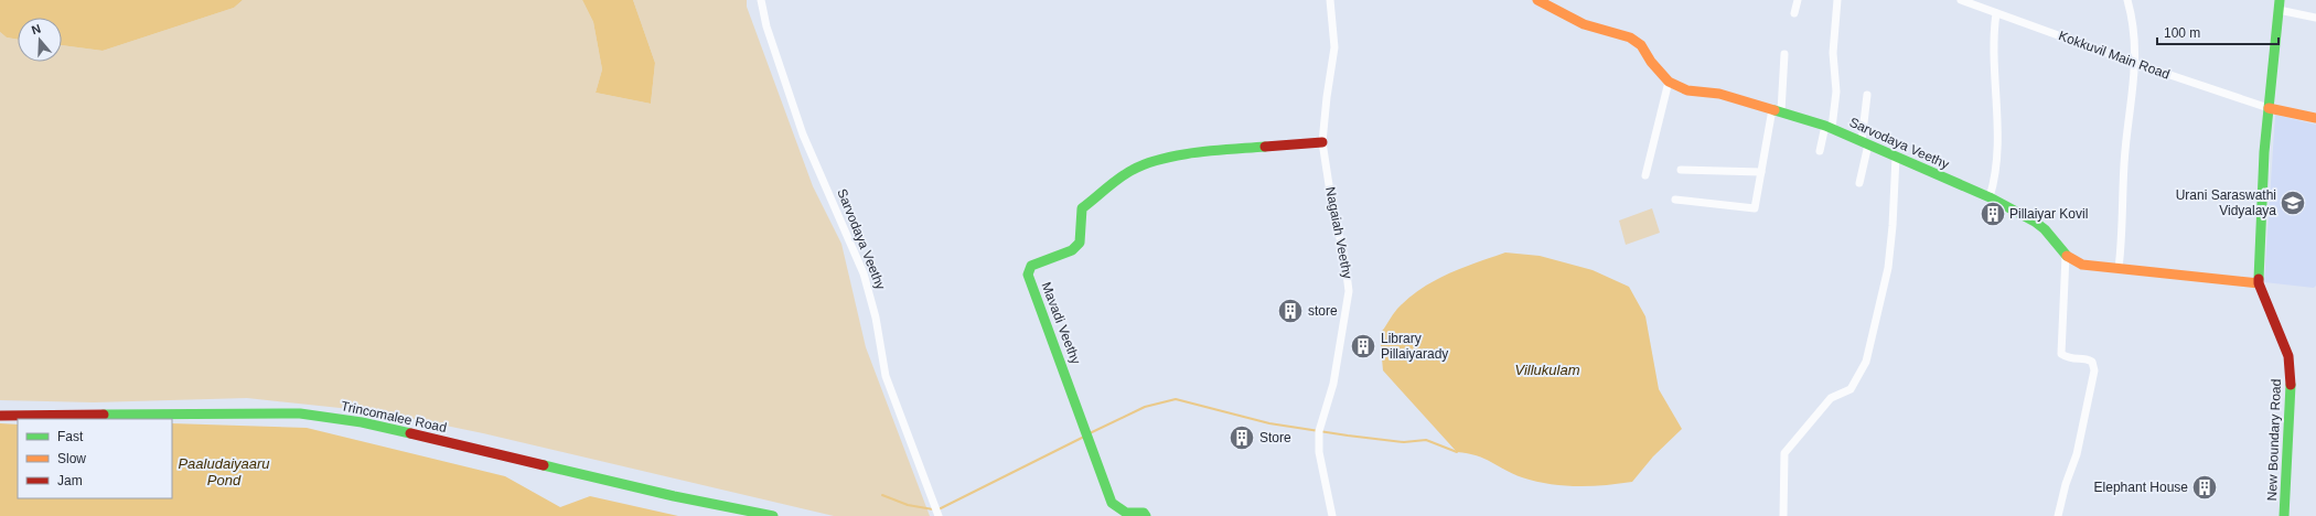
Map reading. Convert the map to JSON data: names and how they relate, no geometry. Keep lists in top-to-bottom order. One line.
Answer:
{"streets":{"main road":["Sarvodaya Veethy","Mavadi Veethy","Trincomalee Road","New Boundary Road"],"street":["Kokkuvil Main Road","Nagaiah Veethy"]},"crossings":[["Kokkuvil Main Road","New Boundary Road"],["Sarvodaya Veethy","New Boundary Road"],["Nagaiah Veethy","Mavadi Veethy"]],"water":["Villukulam","Paaludaiyaaru Pond"],"places":{"school or university":["Urani Saraswathi Vidyalaya"],"building":["Pillaiyar Kovil","store","Library Pillaiyarady","Store","Elephant House"]},"legend":["Fast","Slow","Jam"],"scale_bar":"100 m","north":"top"}
